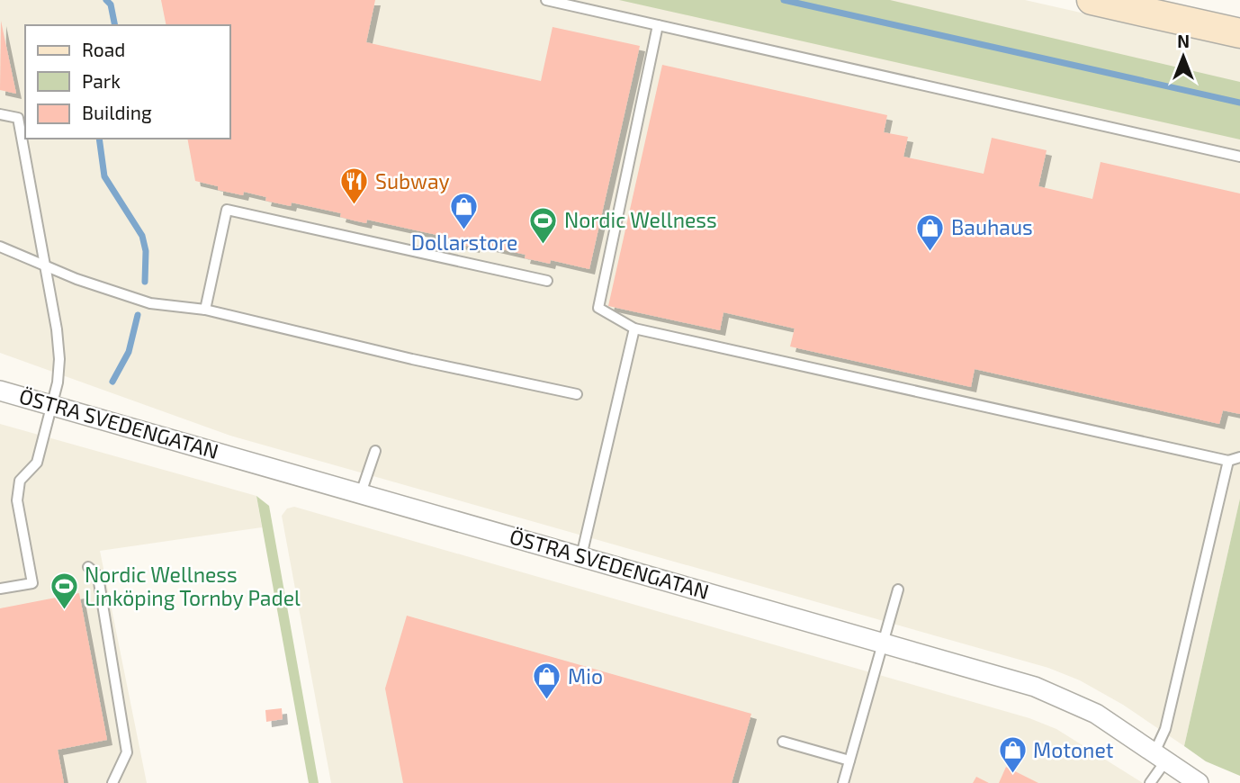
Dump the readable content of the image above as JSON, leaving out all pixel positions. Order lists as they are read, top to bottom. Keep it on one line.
{"streets":{"street":["ÖSTRA SVEDENGATAN"]},"places":{"restaurant":["Subway"],"shop":["Dollarstore","Bauhaus","Mio","Motonet"],"sports":["Nordic Wellness","Nordic Wellness Linköping Tornby Padel"]},"legend":["Road","Park","Building"],"north":"top"}
